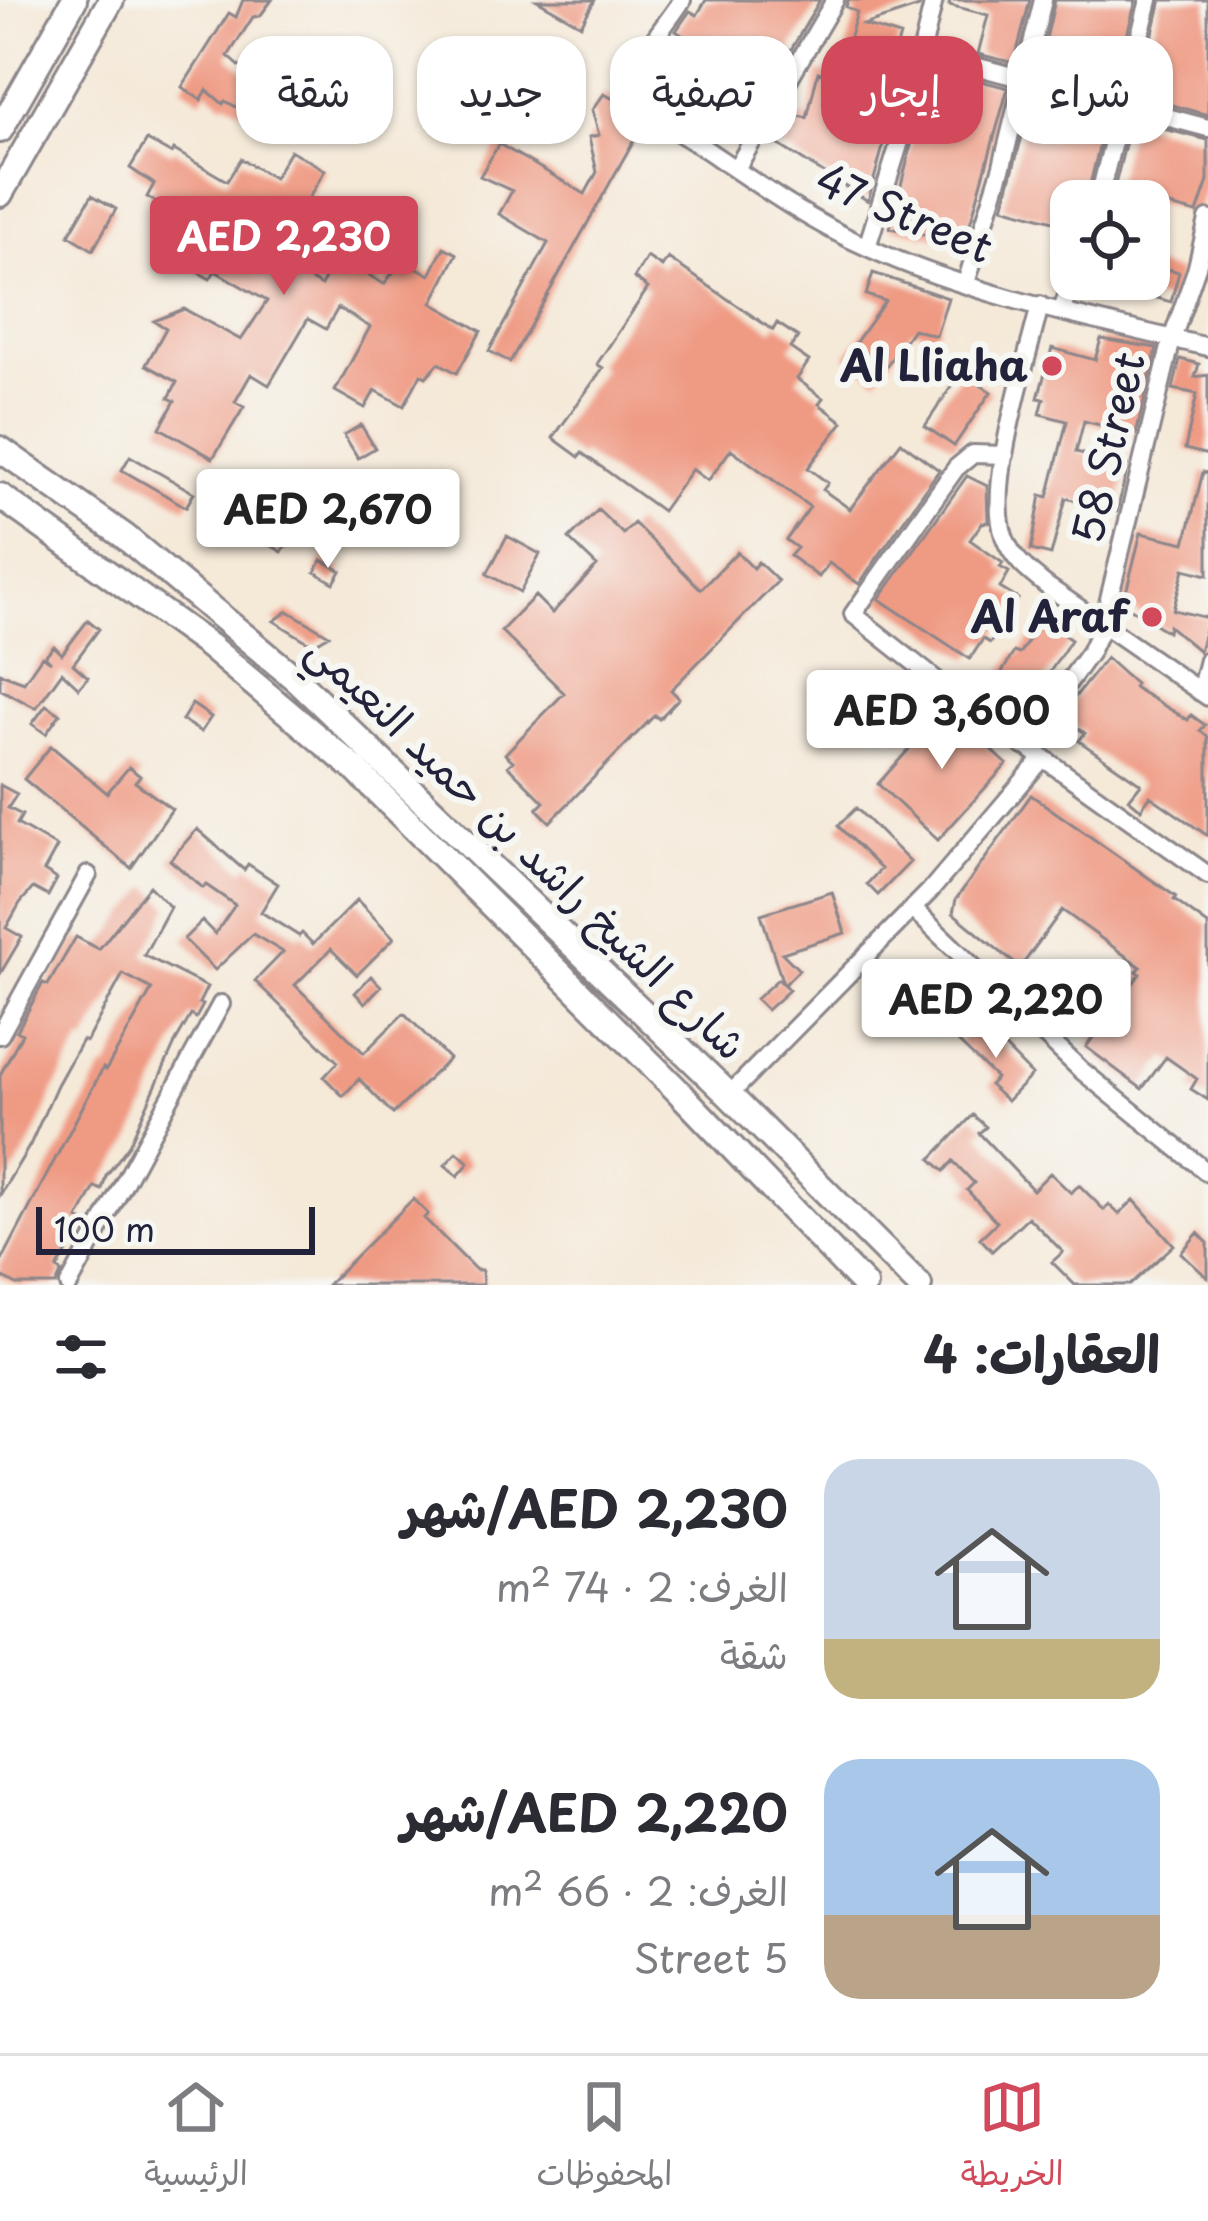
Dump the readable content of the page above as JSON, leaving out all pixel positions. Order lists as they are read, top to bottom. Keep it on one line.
{"streets":{"main road":["شارع الشيخ راشد بن حميد النعيمي"],"street":["47 Street","58 Street"]},"crossings":[["47 Street","58 Street"]],"places":["Al Lliaha","Al Araf"],"scale_bar":"100 m","page":{"chip":["شراء","إيجار","تصفية","جديد","شقة"],"price":["AED 2,230","AED 2,670","AED 3,600","AED 2,220"],"scale":"100 m","heading":"العقارات: 4","list":[{"name":"AED 2,230/شهر","note":"الغرف: 2 · 74 m² · شقة"},{"name":"AED 2,220/شهر","note":"الغرف: 2 · 66 m² · 5 Street"}],"tabs":["الخريطة","المحفوظات","الرئيسية"]}}
